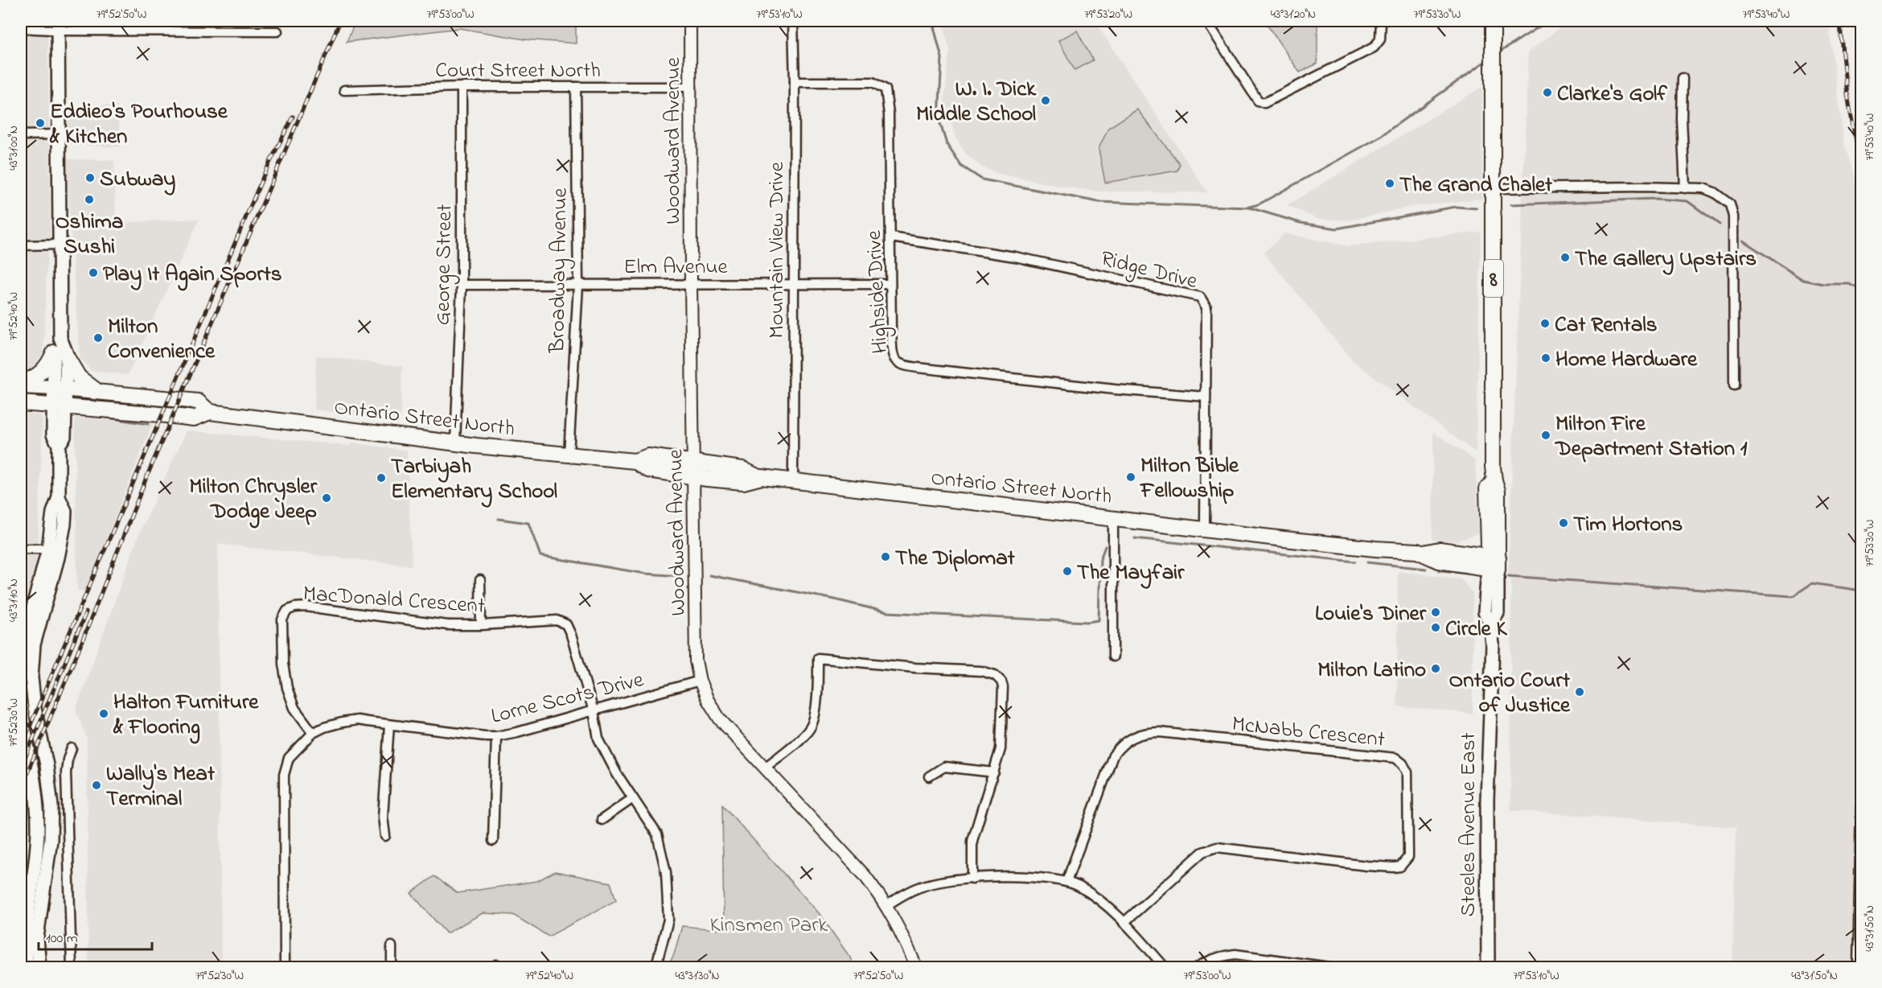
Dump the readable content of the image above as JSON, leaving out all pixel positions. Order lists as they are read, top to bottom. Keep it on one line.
{"streets":{"main road":["8","Ontario Street North","Steeles Avenue East"],"street":["Court Street North","Woodward Avenue","Mountain View Drive","George Street","Elm Avenue","Ridge Drive","Broadway Avenue","Highside Drive","MacDonald Crescent","Lorne Scots Drive","McNabb Crescent"]},"crossings":[["Court Street North","Woodward Avenue"],["Court Street North","George Street"],["Court Street North","Broadway Avenue"],["Woodward Avenue","Elm Avenue"],["Woodward Avenue","Ontario Street North"],["Woodward Avenue","Lorne Scots Drive"],["Mountain View Drive","Elm Avenue"],["Mountain View Drive","Highside Drive"],["Mountain View Drive","Ontario Street North"],["George Street","Elm Avenue"],["George Street","Ontario Street North"],["Elm Avenue","Broadway Avenue"],["Elm Avenue","Highside Drive"],["Ridge Drive","Highside Drive"],["Ridge Drive","Ontario Street North"],["Broadway Avenue","Ontario Street North"],["Ontario Street North","Steeles Avenue East"],["MacDonald Crescent","Lorne Scots Drive"]],"parks":["Kinsmen Park"],"places":["Clarke's Golf","W. I. Dick Middle School","Eddieo's Pourhouse & Kitchen","Subway","The Grand Chalet","Oshima Sushi","The Gallery Upstairs","Play It Again Sports","Cat Rentals","Milton Convenience","Home Hardware","Milton Fire Department Station 1","Milton Bible Fellowship","Tarbiyah Elementary School","Milton Chrysler Dodge Jeep","Tim Hortons","The Diplomat","The Mayfair","Louie's Diner","Circle K","Milton Latino","Ontario Court of Justice","Halton Furniture & Flooring","Wally's Meat Terminal"],"scale_bar":"100 m","coordinates":["79°52'50\"W","79°53'00\"W","79°53'10\"W","79°53'20\"W","43°31'20\"N","79°53'30\"W","79°53'40\"W","43°31'00\"N","79°52'40\"W","43°31'10\"N","79°52'30\"W","43°31'50\"N","43°31'30\"N"]}
